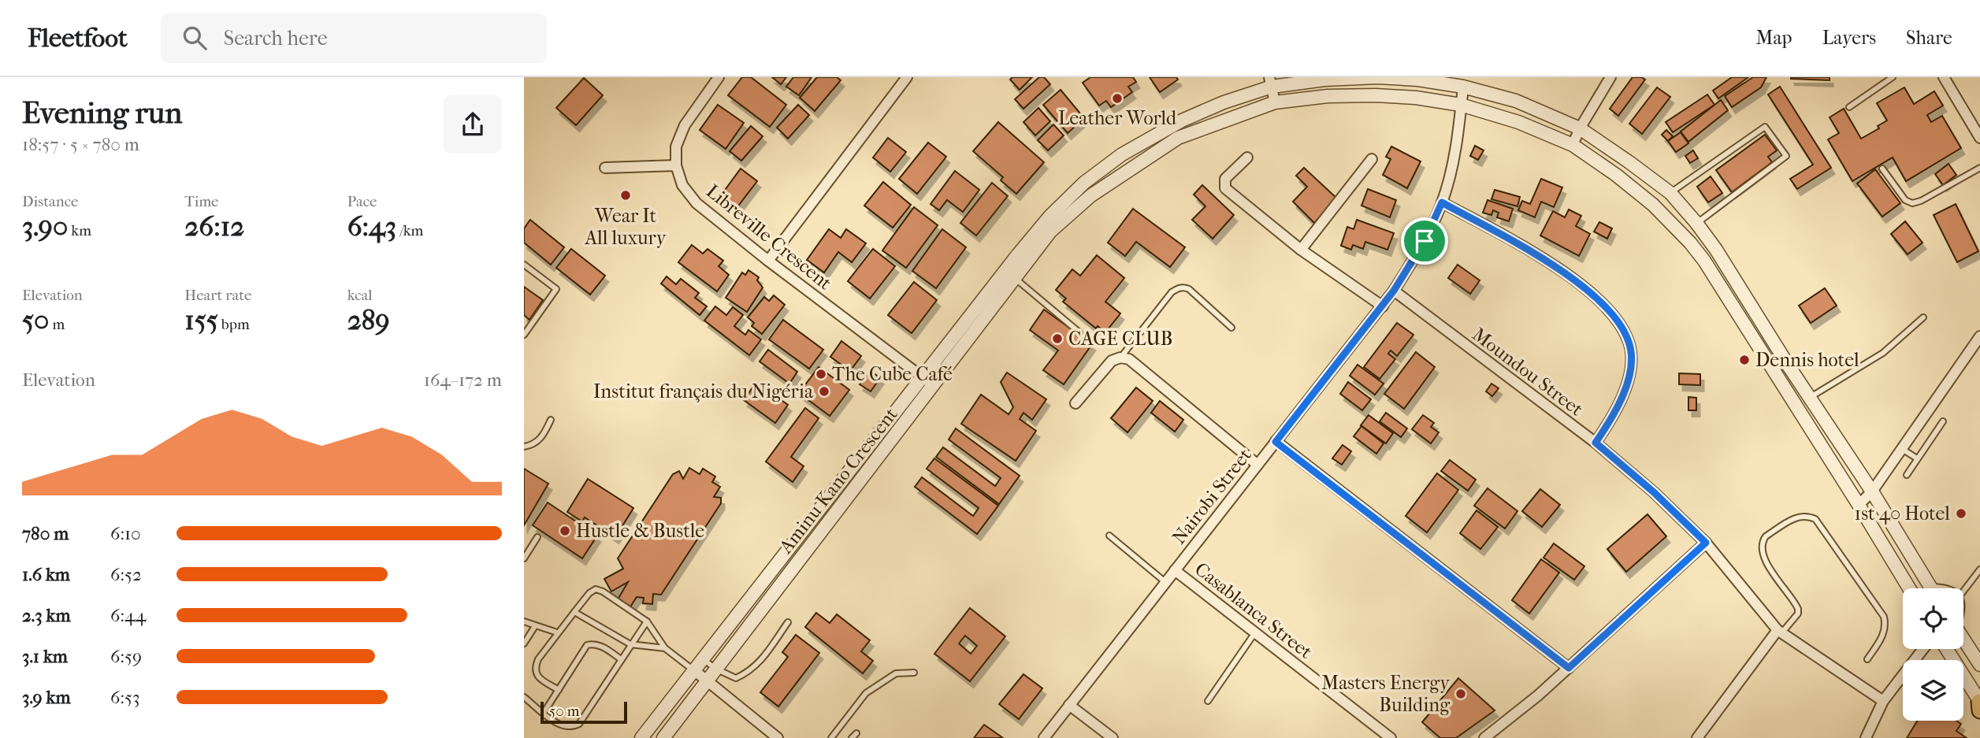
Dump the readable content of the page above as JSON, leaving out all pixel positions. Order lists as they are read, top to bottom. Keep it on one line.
{"streets":{"street":["Libreville Crescent","Moundou Street","Aminu Kano Crescent","Nairobi Street","Casablanca Street"]},"crossings":[["Libreville Crescent","Aminu Kano Crescent"],["Moundou Street","Nairobi Street"],["Aminu Kano Crescent","Nairobi Street"],["Nairobi Street","Casablanca Street"]],"places":["Leather World","Wear It All luxury","CAGE CLUB","Dennis hotel","The Cube Café","Institut français du Nigéria","1st 40 Hotel","Hustle & Bustle","Masters Energy Building"],"scale_bar":"50 m","page":{"header":"Fleetfoot","search":"Search here","nav":["Map","Layers","Share"],"heading":["Evening run","18:57 · 5 × 780 m"],"stats":[["Distance","3.90 km"],["Time","26:12"],["Pace","6:43 /km"],["Elevation","50 m"],["Heart rate","155 bpm"],["kcal","289"]],"chart":["Elevation","164–172 m"],"list":[{"name":"780 m","note":"6:10"},{"name":"1.6 km","note":"6:52"},{"name":"2.3 km","note":"6:44"},{"name":"3.1 km","note":"6:59"},{"name":"3.9 km","note":"6:53"}],"scale":"50 m"}}
